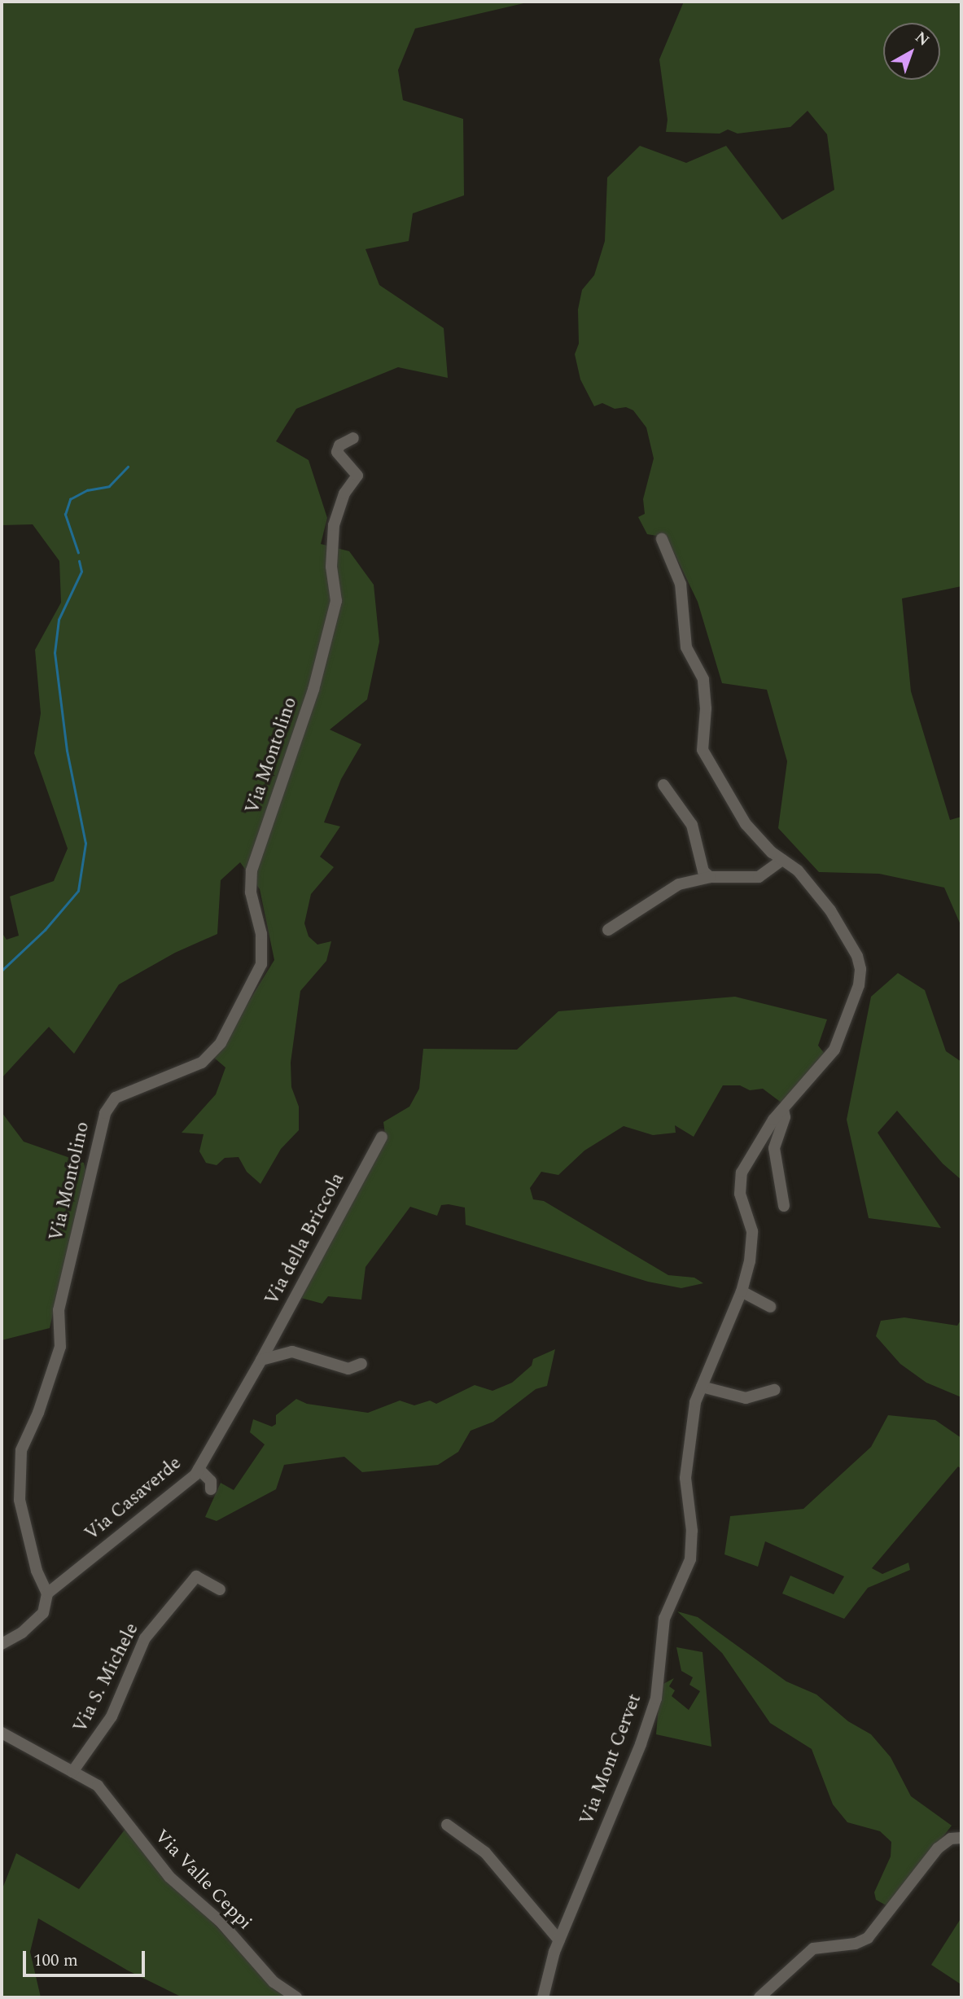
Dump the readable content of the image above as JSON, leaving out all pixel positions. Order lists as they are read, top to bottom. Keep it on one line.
{"streets":{"street":["Via Montolino","Via della Briccola","Via Casaverde","Via S. Michele","Via Mont Cervet","Via Valle Ceppi"]},"crossings":[["Via Montolino","Via Casaverde"],["Via della Briccola","Via Casaverde"],["Via S. Michele","Via Valle Ceppi"]],"scale_bar":"100 m","north":"top right"}
